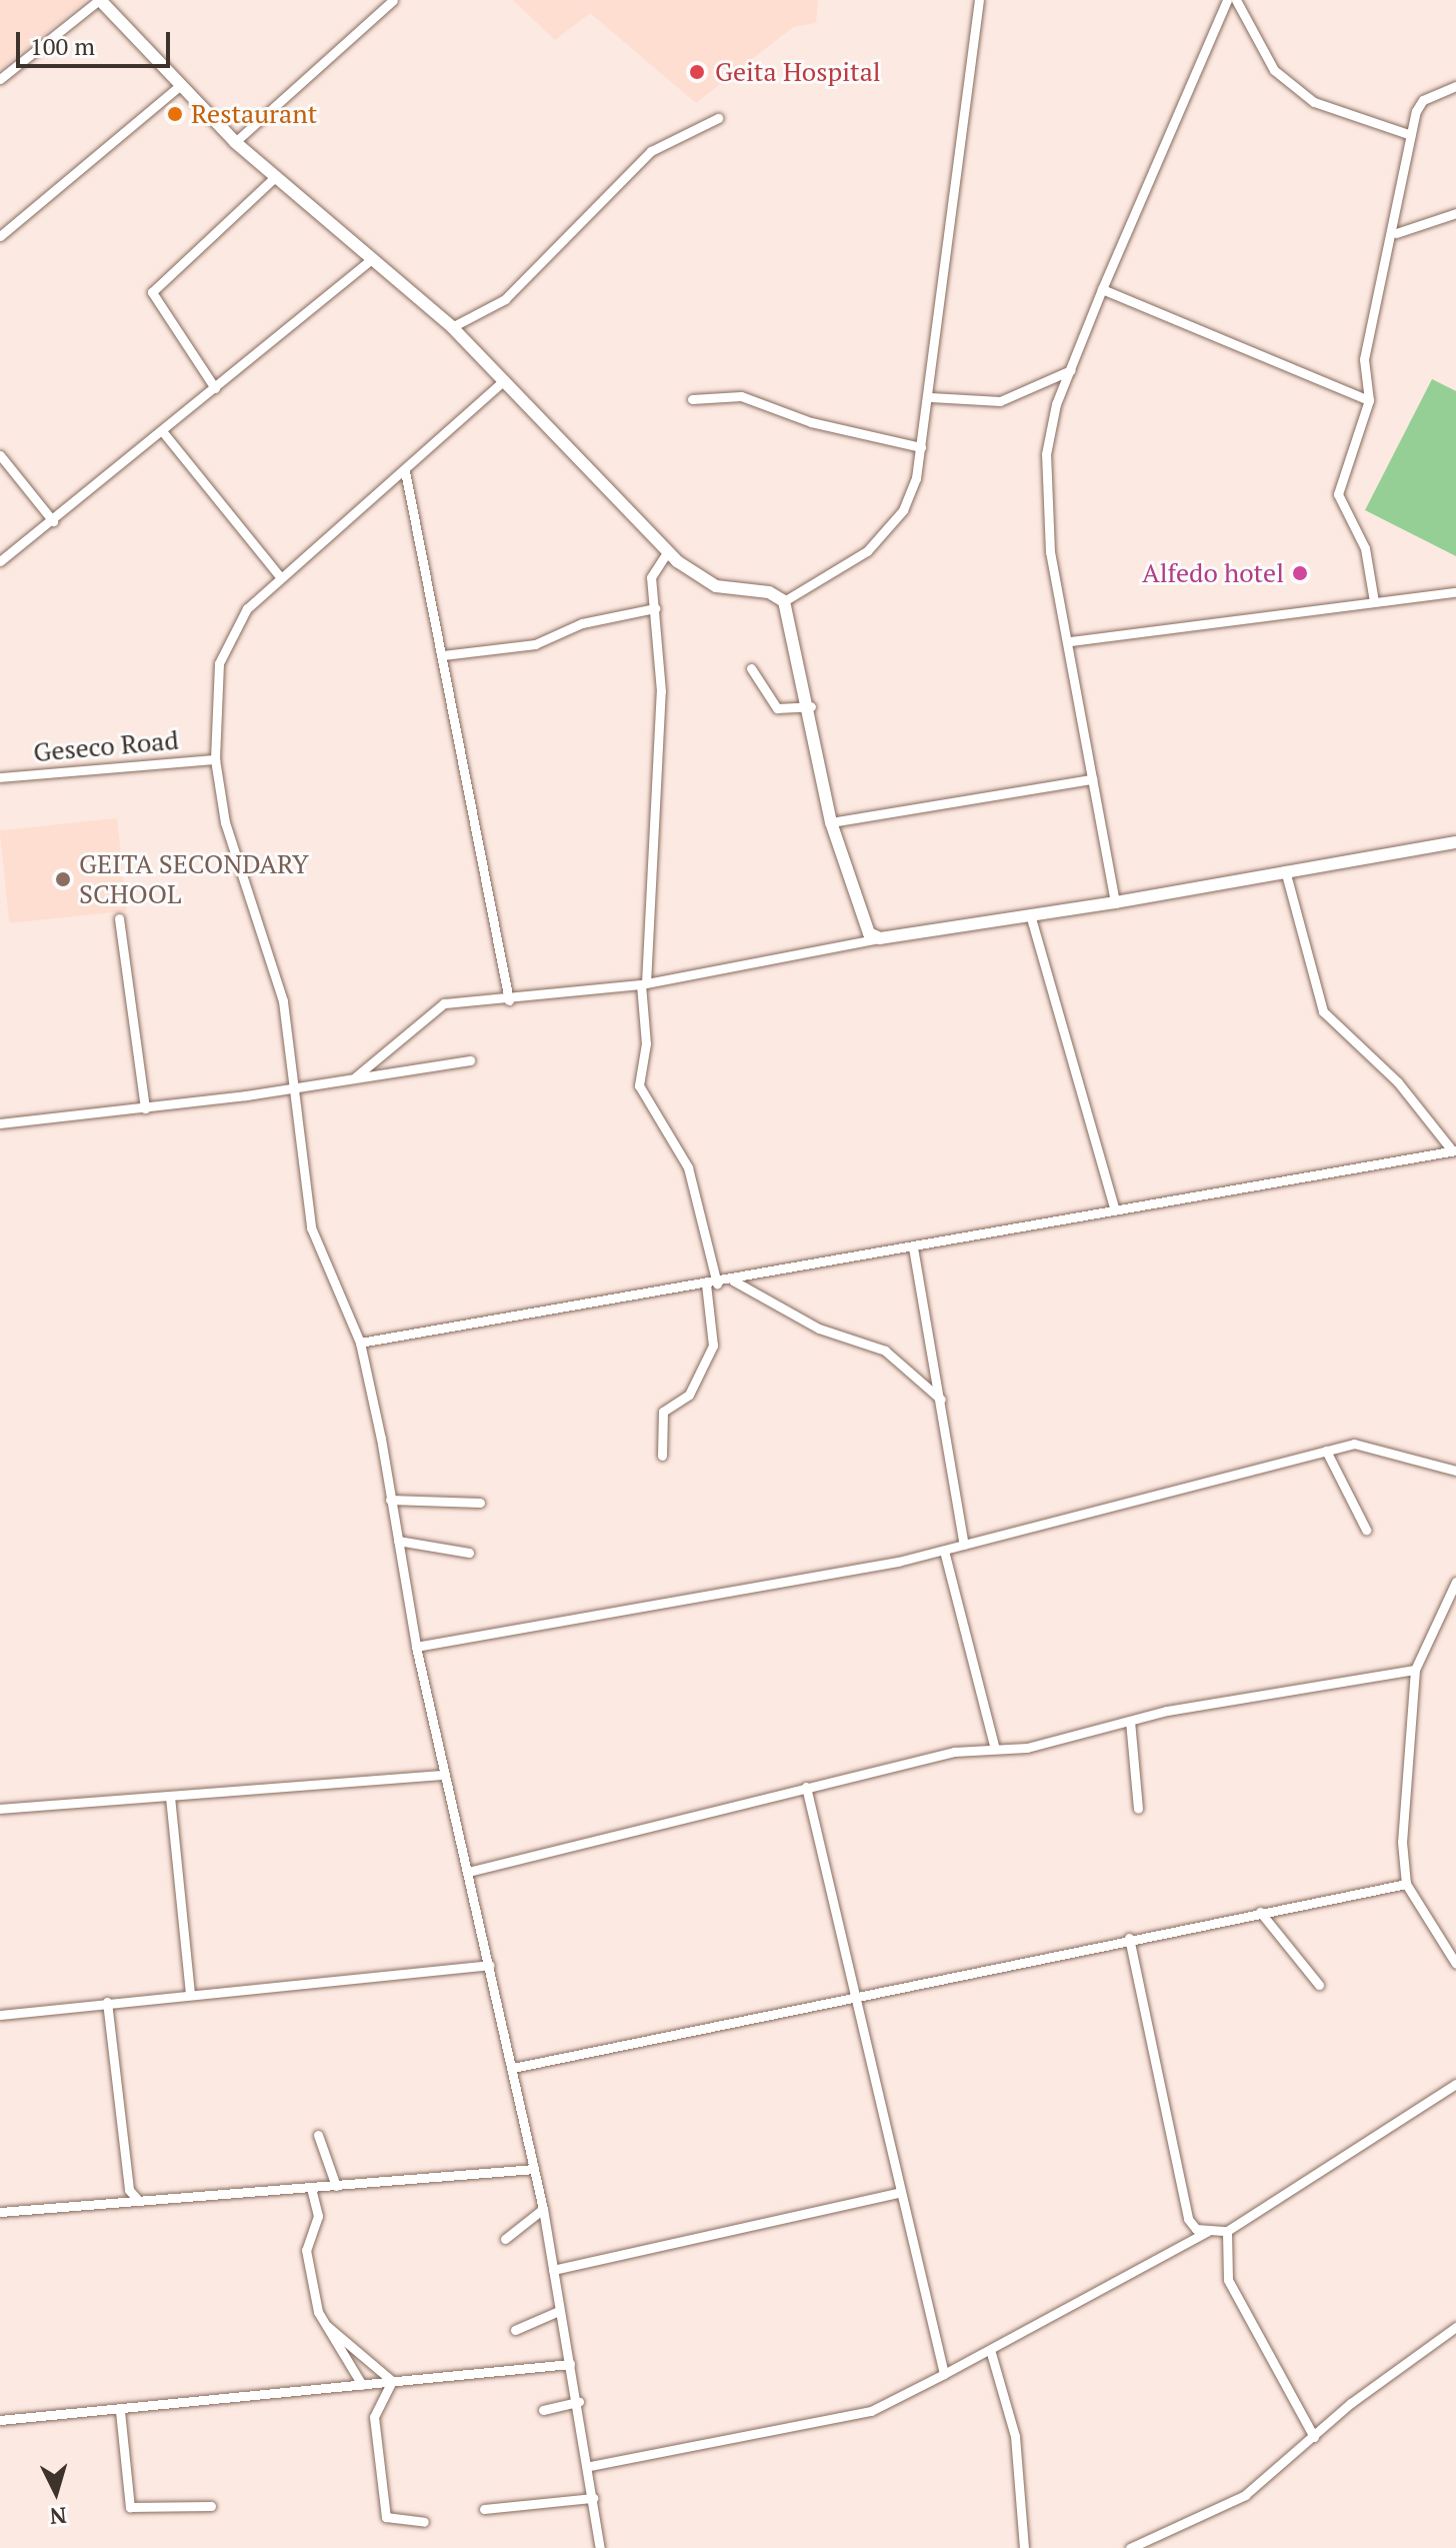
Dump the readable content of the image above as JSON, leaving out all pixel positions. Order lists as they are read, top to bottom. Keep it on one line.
{"streets":{"street":["Geseco Road"]},"places":["Geita Hospital","Restaurant","Alfedo hotel","GEITA SECONDARY SCHOOL"],"scale_bar":"100 m","north":"bottom"}
